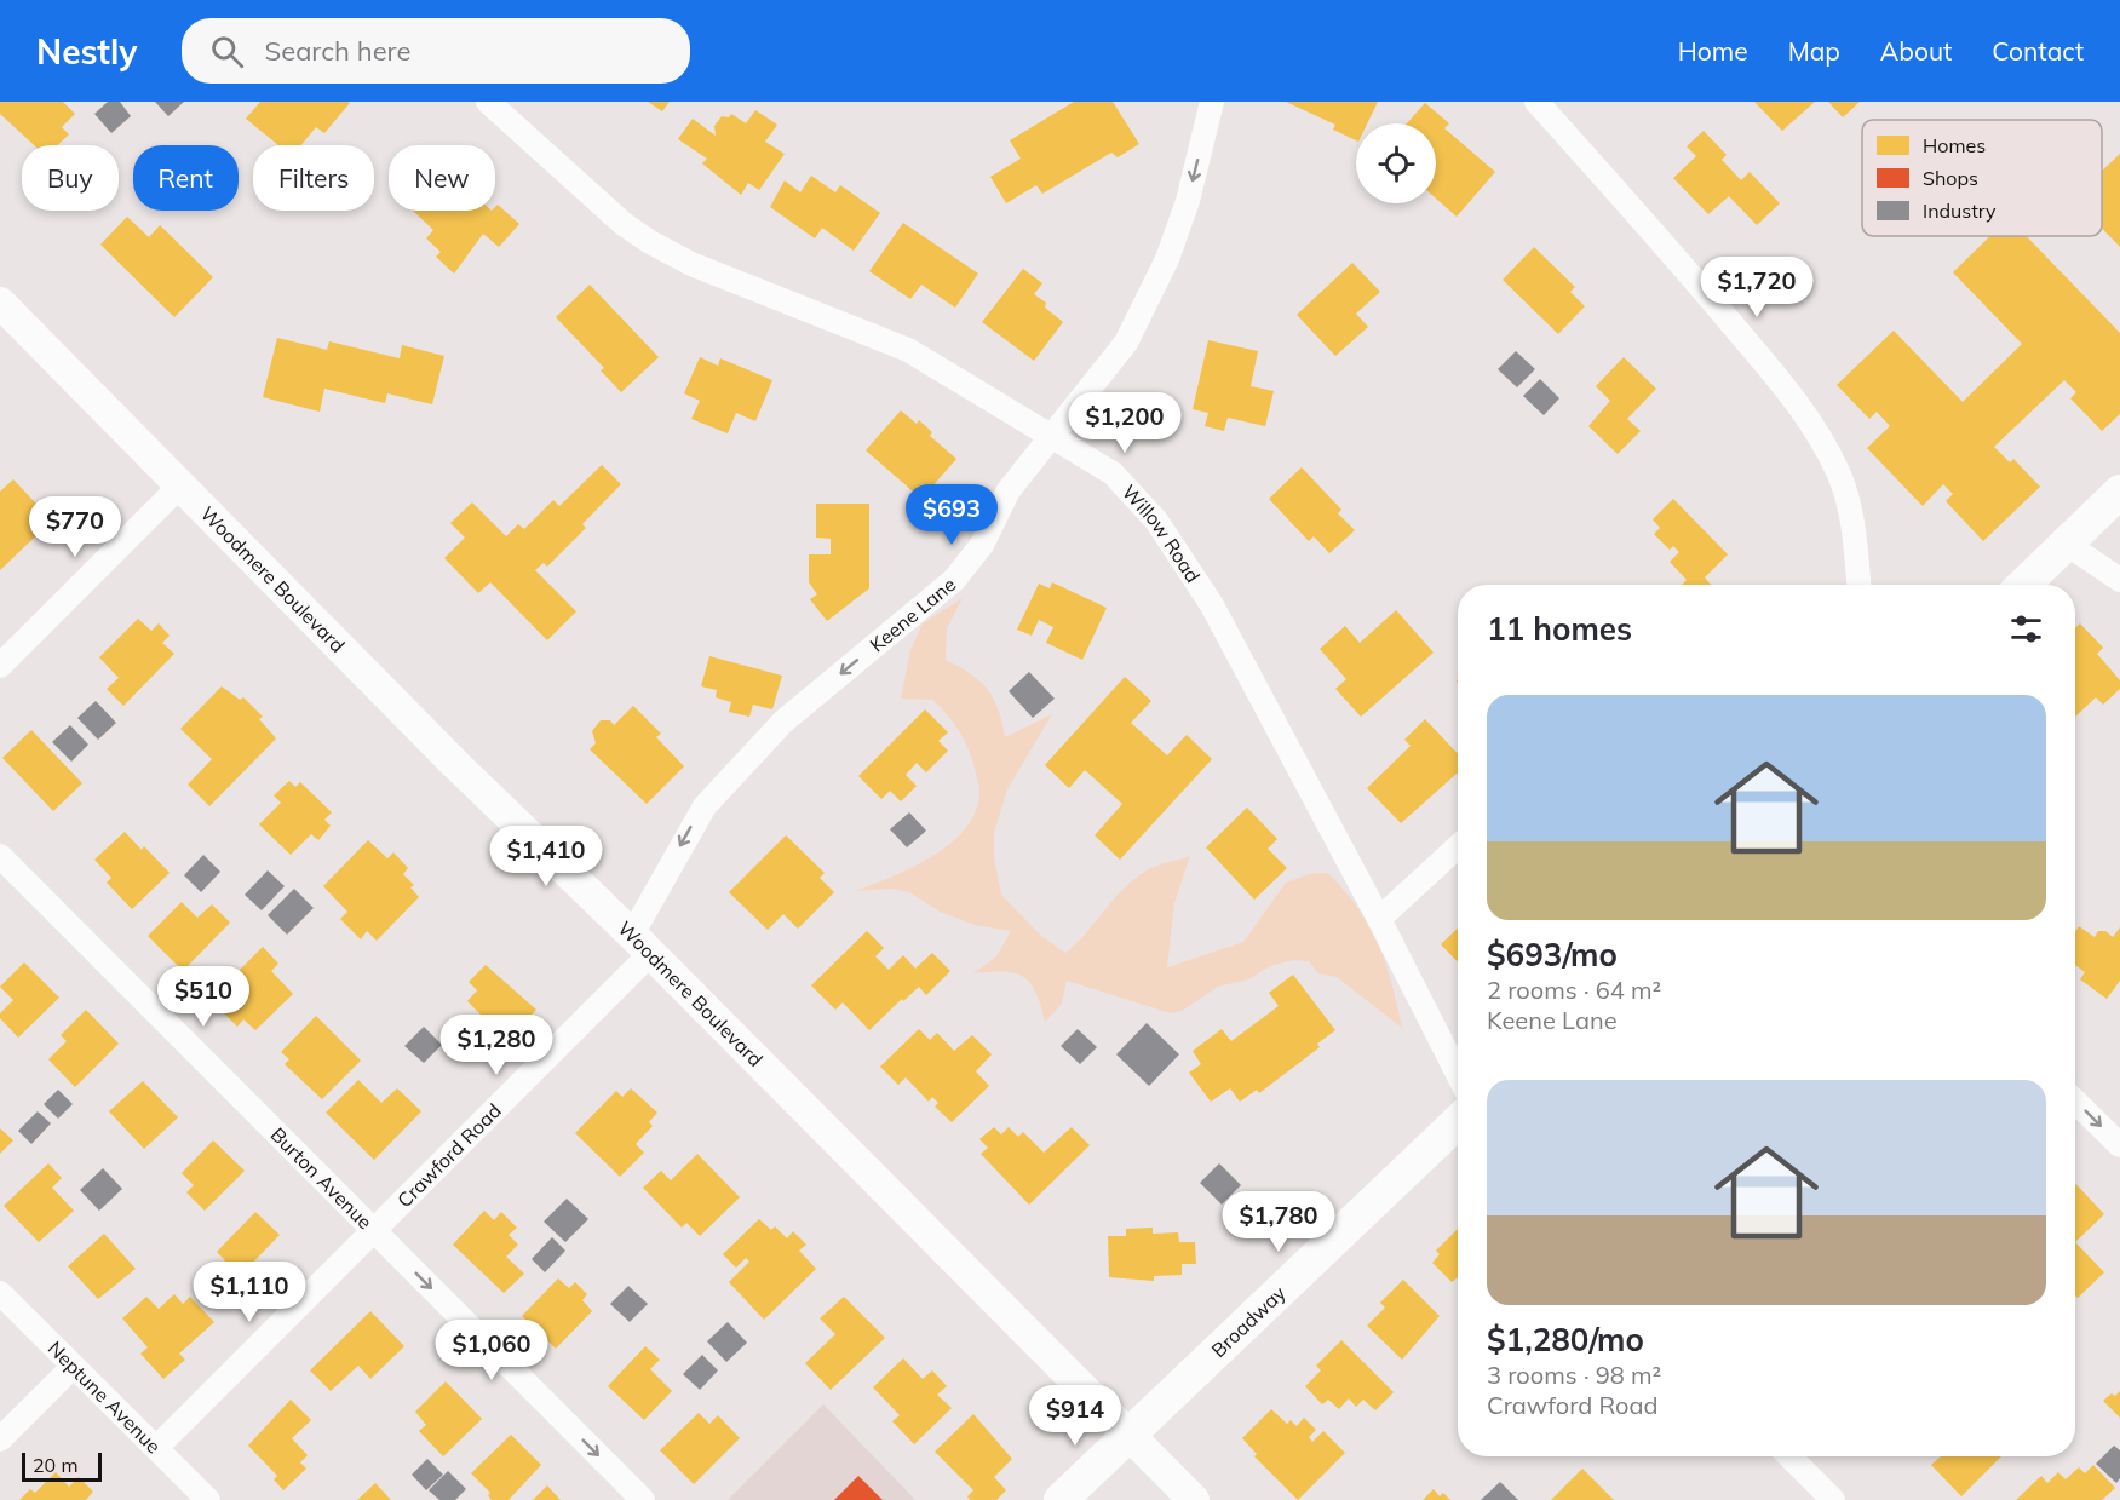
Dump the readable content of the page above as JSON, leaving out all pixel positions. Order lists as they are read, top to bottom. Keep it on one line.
{"streets":{"main road":["Broadway"],"street":["Willow Road","Woodmere Boulevard","Keene Lane","Crawford Road","Burton Avenue","Neptune Avenue"]},"crossings":[["Willow Road","Keene Lane"],["Woodmere Boulevard","Keene Lane"],["Woodmere Boulevard","Crawford Road"],["Woodmere Boulevard","Broadway"],["Keene Lane","Crawford Road"],["Crawford Road","Burton Avenue"],["Crawford Road","Neptune Avenue"]],"one_way":["Keene Lane","Burton Avenue"],"legend":["Homes","Shops","Industry"],"scale_bar":"20 m","page":{"header":"Nestly","search":"Search here","nav":["Home","Map","About","Contact"],"chip":["Buy","Rent","Filters","New"],"price":["$1,720","$1,200","$693","$770","$1,410","$510","$1,280","$1,780","$1,110","$1,060","$914"],"heading":"11 homes","list":[{"name":"$693/mo","note":"2 rooms · 64 m² · Keene Lane"},{"name":"$1,280/mo","note":"3 rooms · 98 m² · Crawford Road"}],"scale":"20 m"}}
